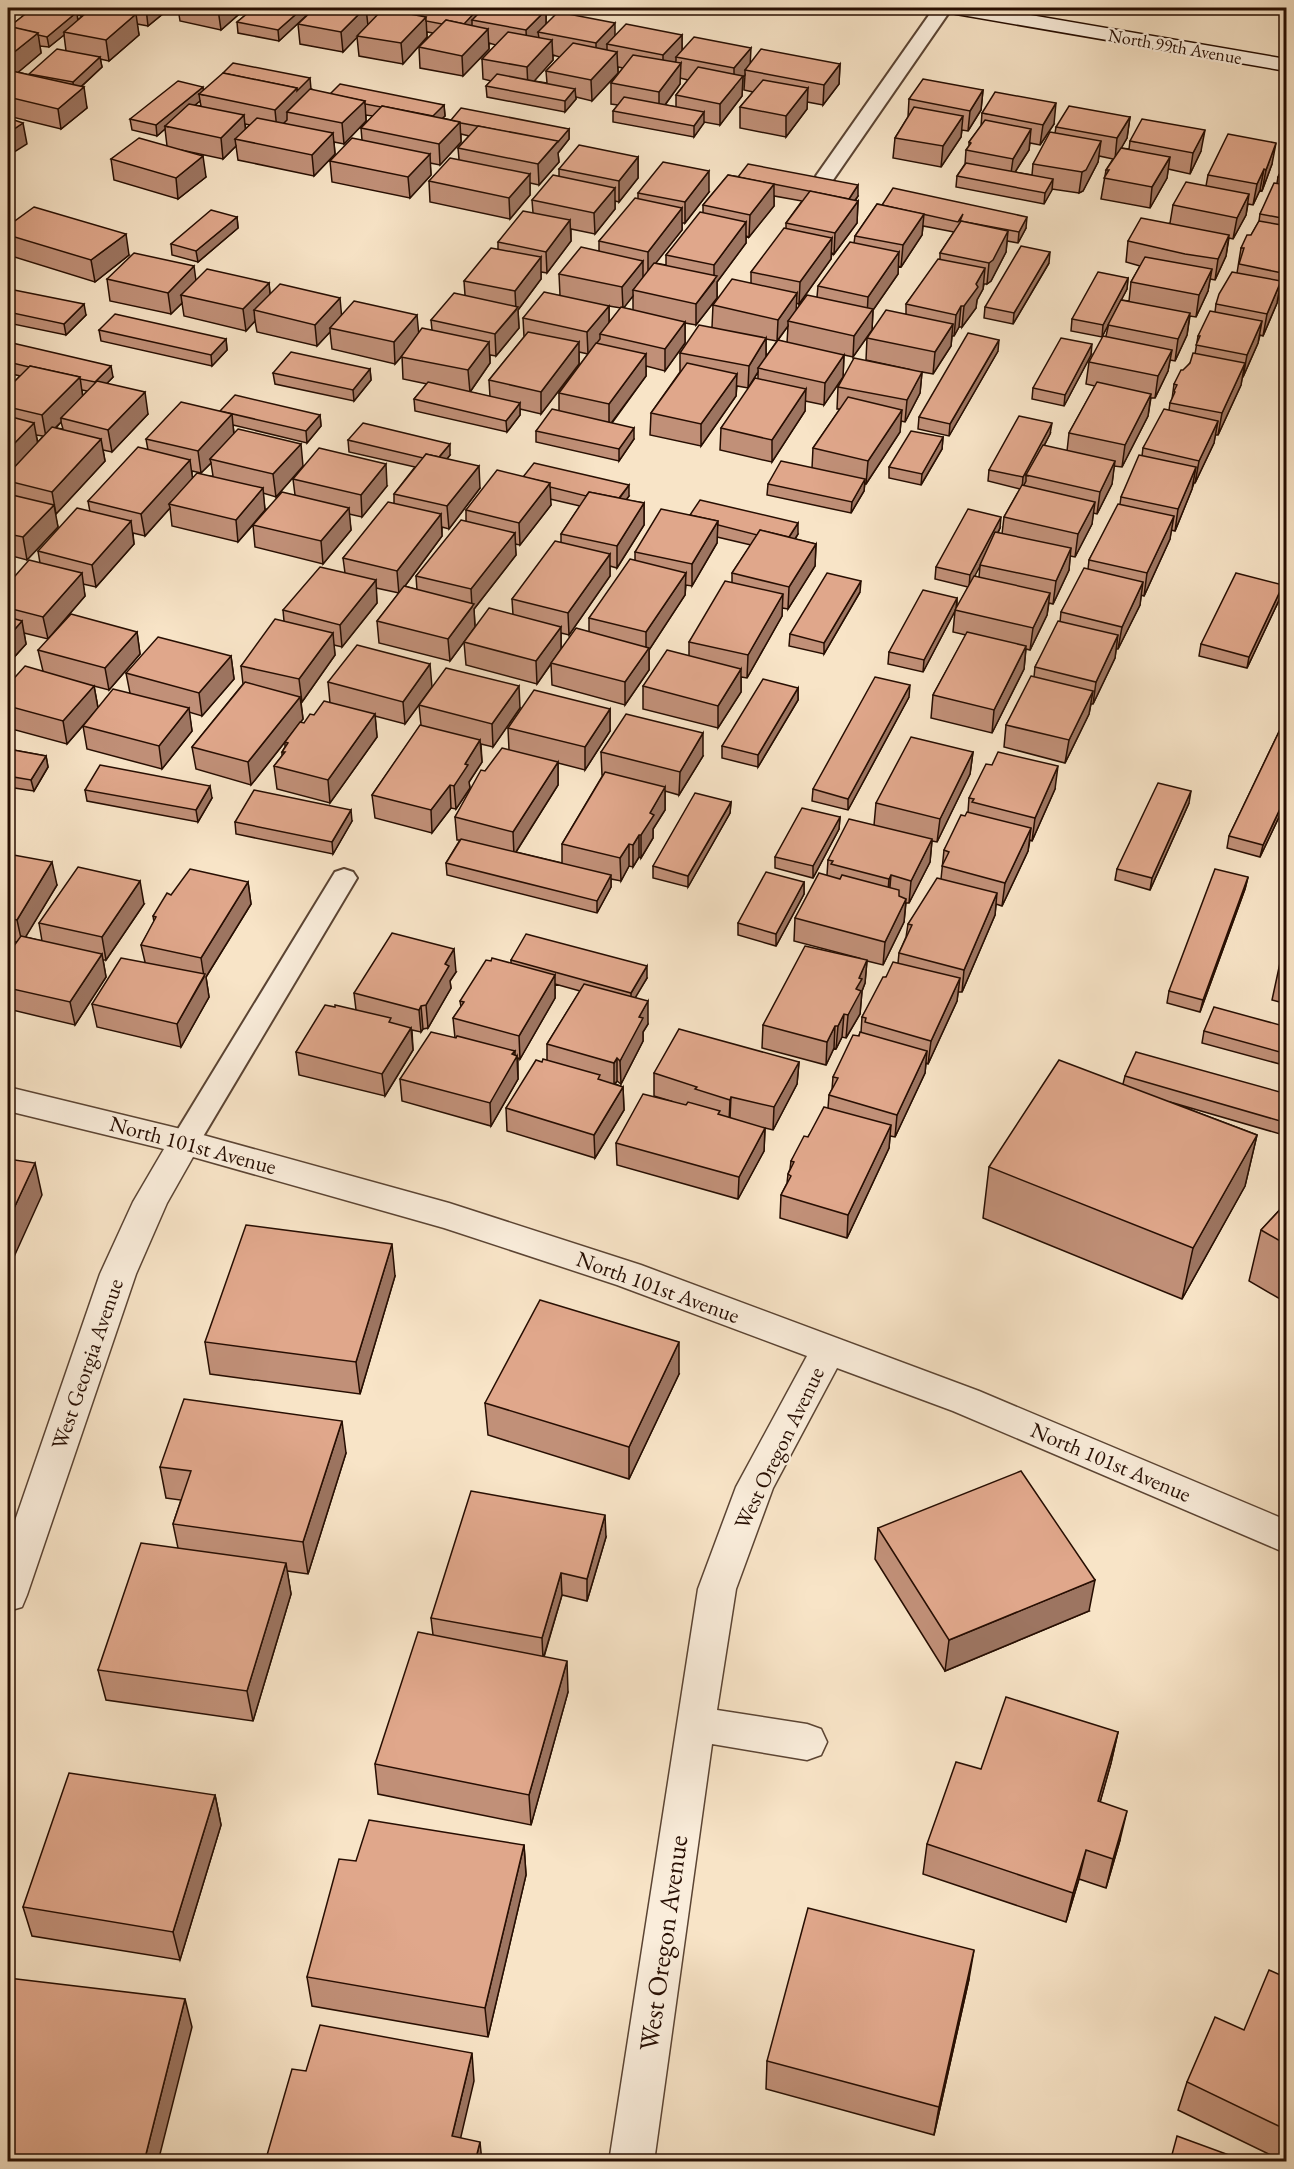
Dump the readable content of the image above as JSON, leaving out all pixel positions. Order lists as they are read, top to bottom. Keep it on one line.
{"streets":{"street":["North 99th Avenue","North 101st Avenue","West Georgia Avenue","West Oregon Avenue"]},"crossings":[["North 101st Avenue","West Georgia Avenue"],["North 101st Avenue","West Oregon Avenue"]]}
